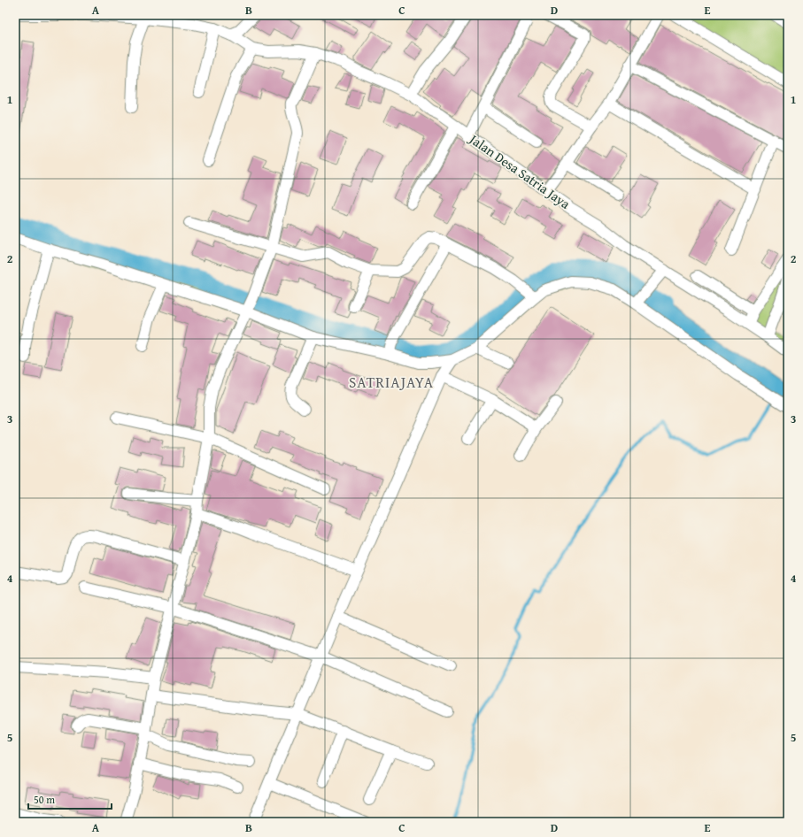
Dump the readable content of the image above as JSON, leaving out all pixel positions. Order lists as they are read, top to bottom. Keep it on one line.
{"streets":{"street":["Jalan Desa Satria Jaya"]},"districts":["SATRIAJAYA"],"scale_bar":"50 m","grid":{"columns":["A","B","C","D","E"],"rows":["1","2","3","4","5"]}}
